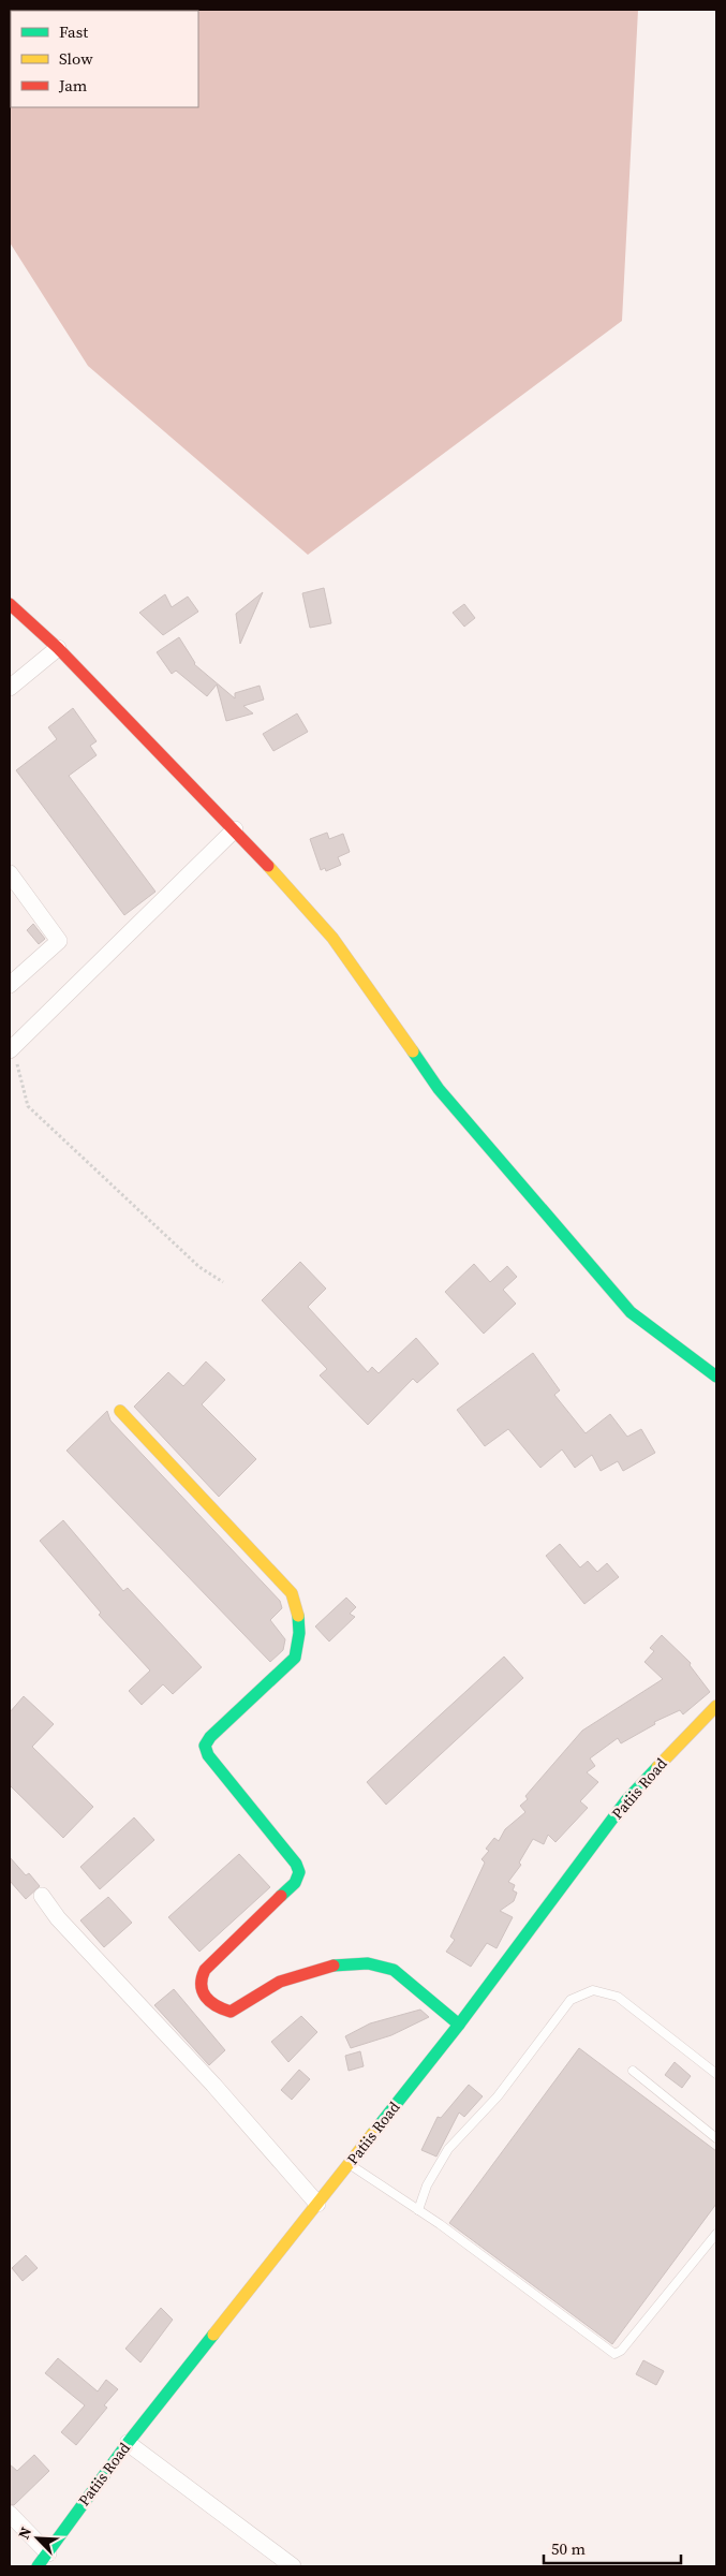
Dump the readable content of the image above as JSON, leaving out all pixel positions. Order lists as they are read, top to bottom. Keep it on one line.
{"streets":{"street":["Patiis Road"]},"legend":["Fast","Slow","Jam"],"scale_bar":"50 m","north":"top left"}
